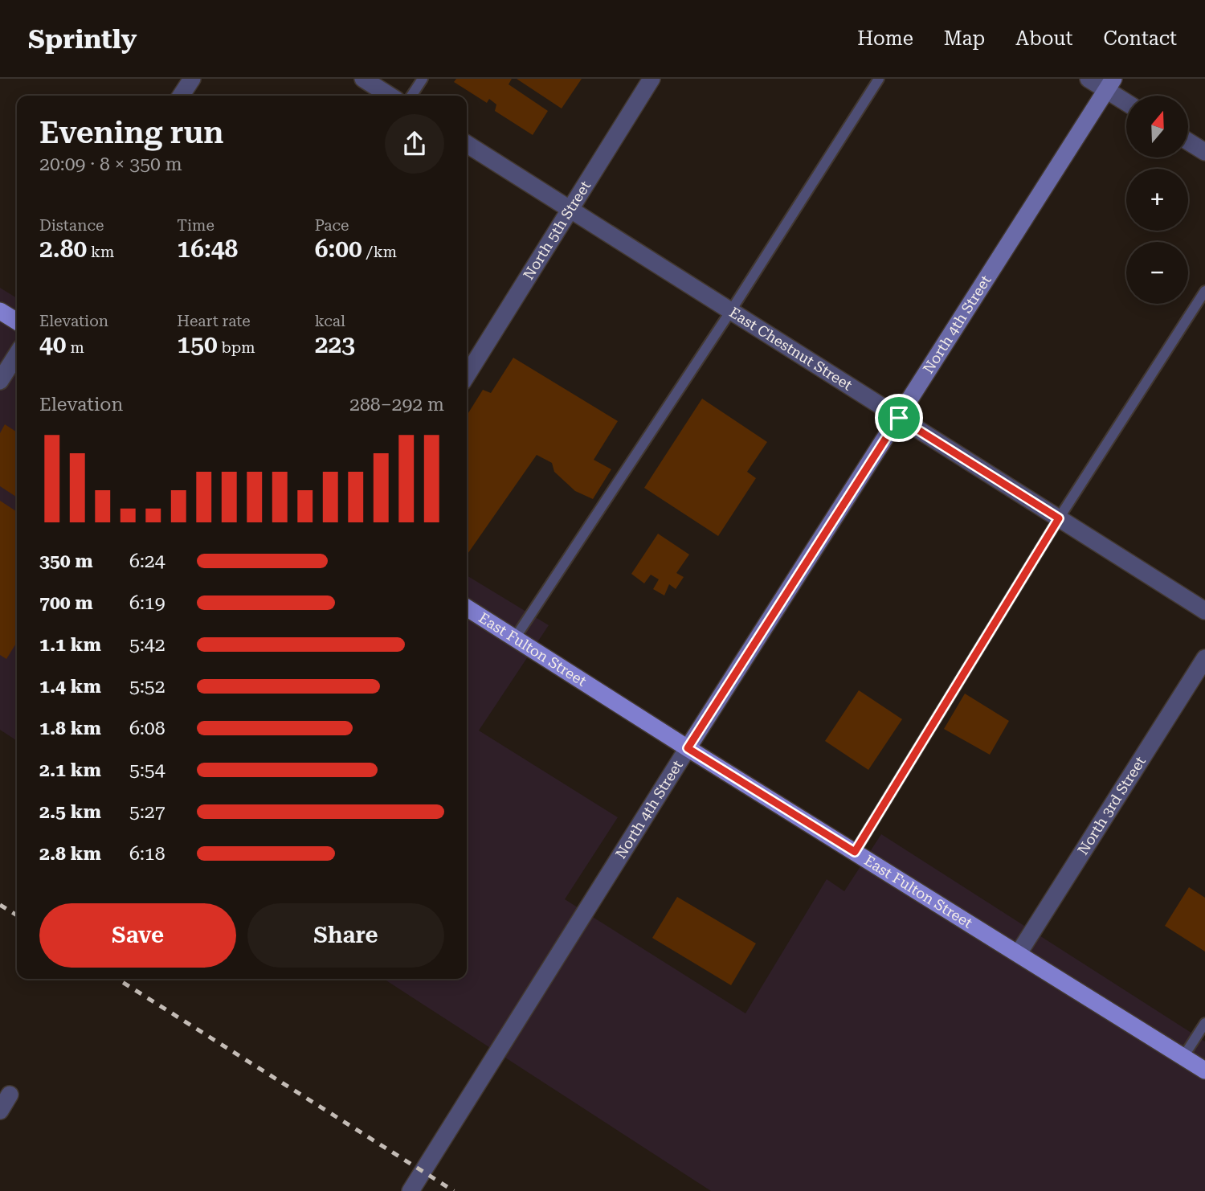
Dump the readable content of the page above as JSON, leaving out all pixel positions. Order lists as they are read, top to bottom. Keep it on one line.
{"streets":{"main road":["North 4th Street","East Fulton Street"],"street":["North 5th Street","East Chestnut Street","North 3rd Street"]},"crossings":[["North 5th Street","East Chestnut Street"],["North 4th Street","East Chestnut Street"],["North 4th Street","East Fulton Street"],["East Fulton Street","North 3rd Street"]],"north":"top","page":{"header":"Sprintly","nav":["Home","Map","About","Contact"],"map_buttons":["+","−"],"heading":["Evening run","20:09 · 8 × 350 m"],"stats":[["Distance","2.80 km"],["Time","16:48"],["Pace","6:00 /km"],["Elevation","40 m"],["Heart rate","150 bpm"],["kcal","223"]],"chart":["Elevation","288–292 m"],"list":[{"name":"350 m","note":"6:24"},{"name":"700 m","note":"6:19"},{"name":"1.1 km","note":"5:42"},{"name":"1.4 km","note":"5:52"},{"name":"1.8 km","note":"6:08"},{"name":"2.1 km","note":"5:54"},{"name":"2.5 km","note":"5:27"},{"name":"2.8 km","note":"6:18"}],"buttons":["Save","Share"]}}
